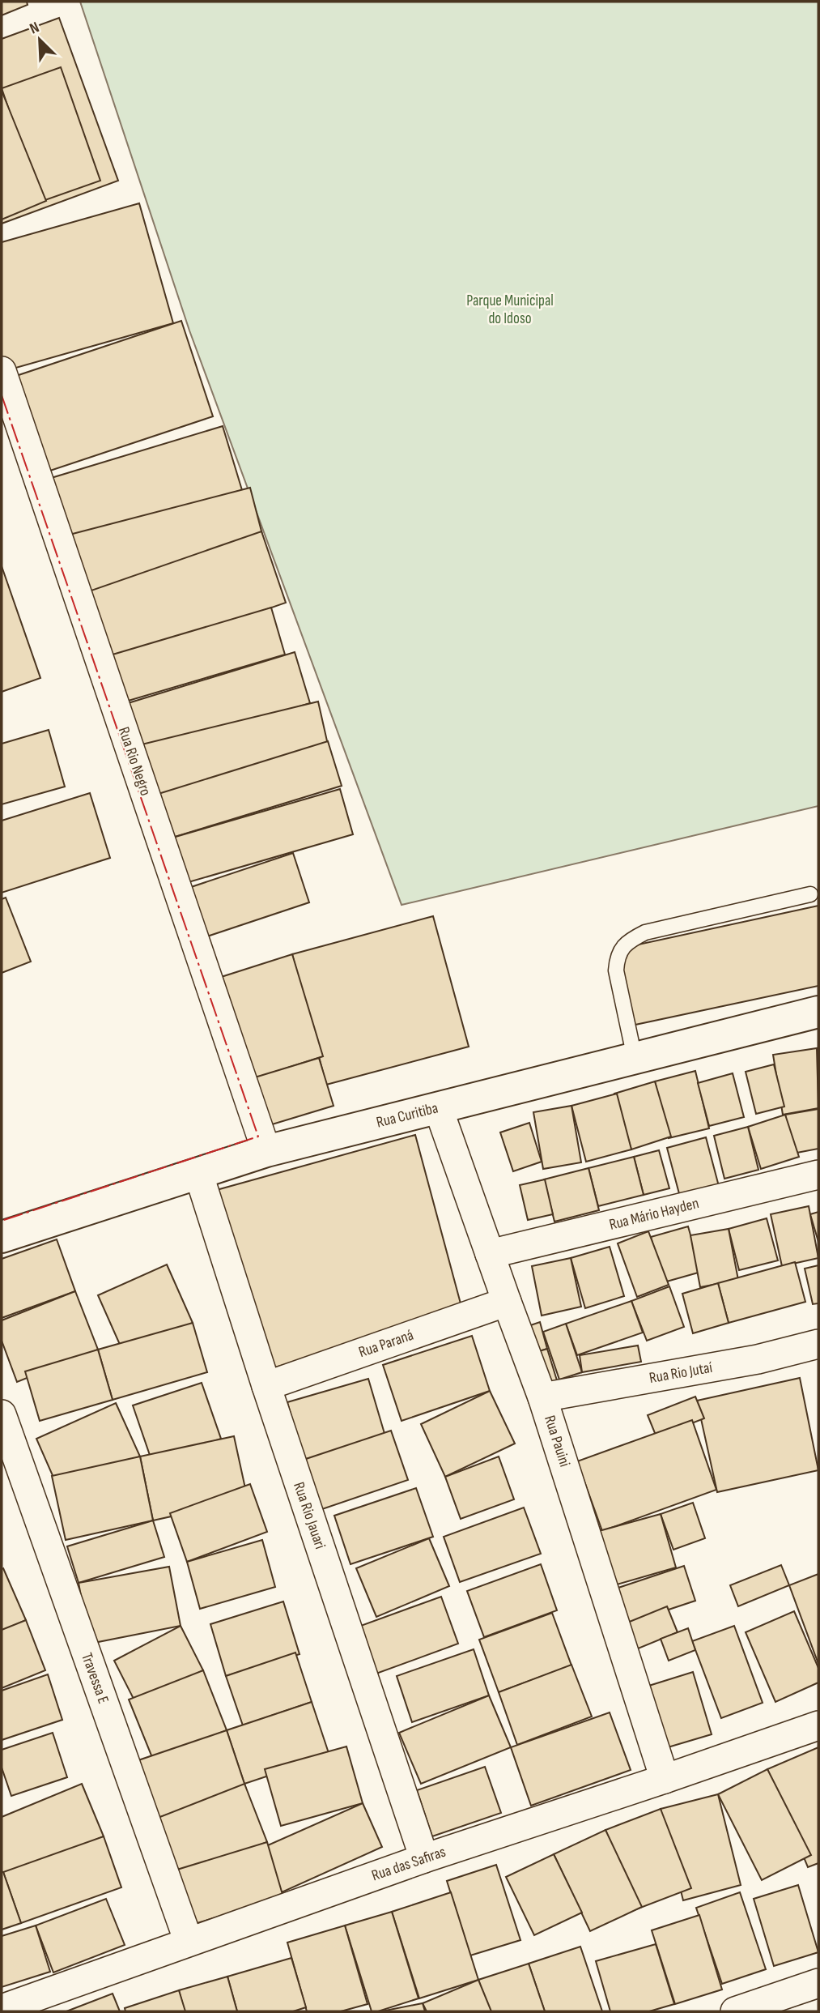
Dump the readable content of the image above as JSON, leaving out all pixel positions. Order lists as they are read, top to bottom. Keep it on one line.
{"streets":{"street":["Rua Rio Negro","Rua Curitiba","Rua Mário Hayden","Rua Paraná","Rua Rio Jutaí","Rua Pauini","Rua Rio Jauari","Travessa E","Rua das Safiras"]},"crossings":[["Rua Rio Negro","Rua Curitiba"],["Rua Curitiba","Rua Pauini"],["Rua Curitiba","Rua Rio Jauari"],["Rua Mário Hayden","Rua Pauini"],["Rua Paraná","Rua Pauini"],["Rua Paraná","Rua Rio Jauari"],["Rua Rio Jutaí","Rua Pauini"],["Rua Pauini","Rua das Safiras"],["Rua Rio Jauari","Rua das Safiras"],["Travessa E","Rua das Safiras"]],"parks":["Parque Municipal do Idoso"],"north":"top left"}
